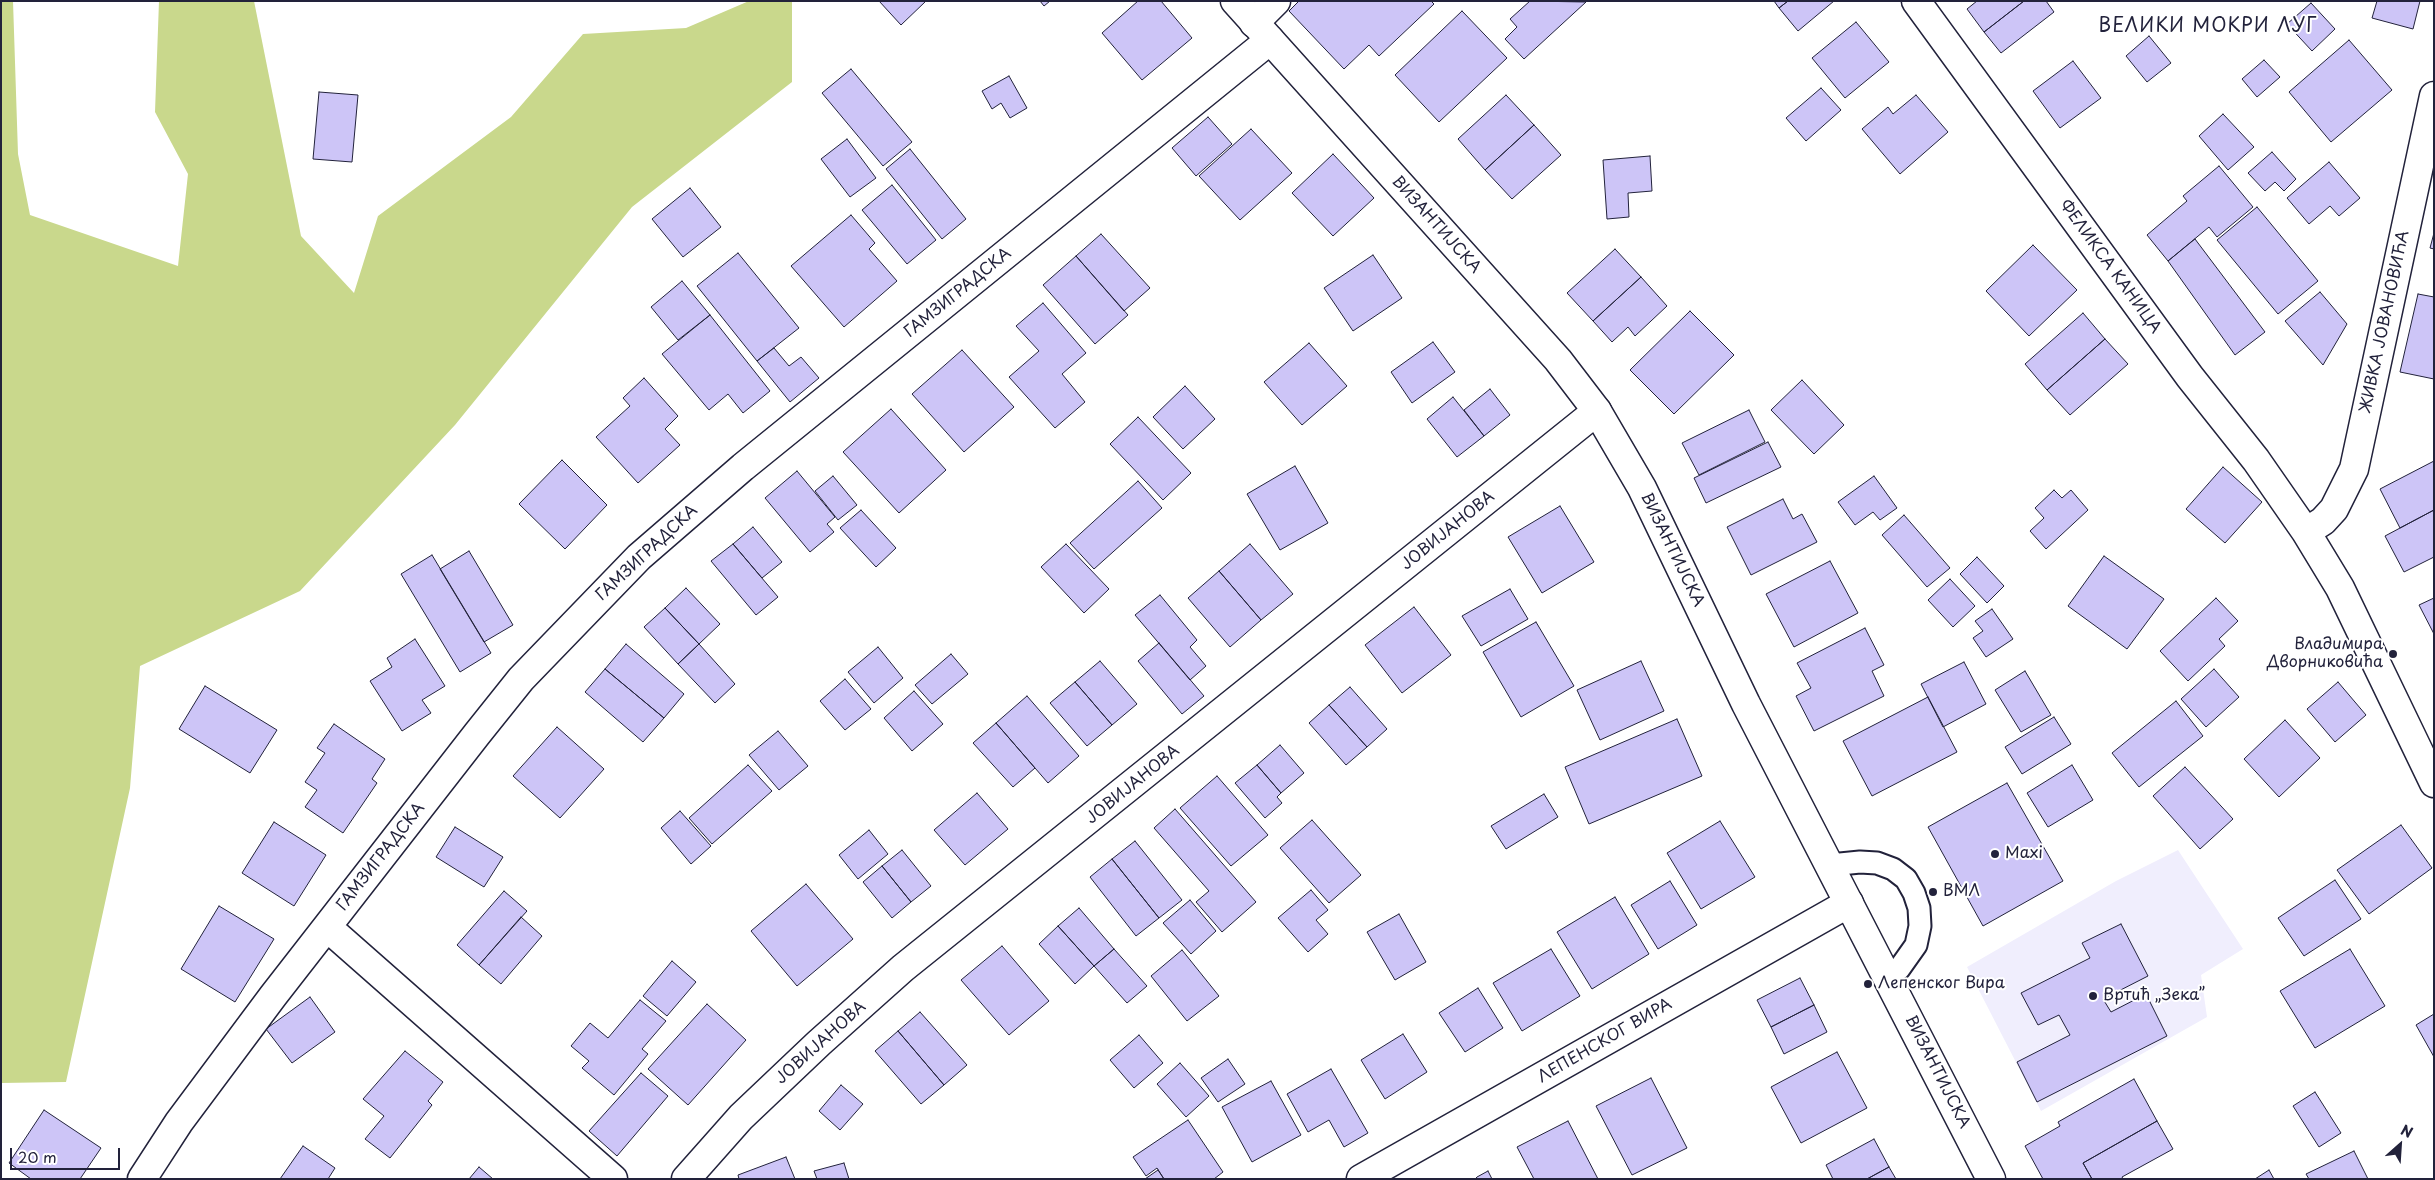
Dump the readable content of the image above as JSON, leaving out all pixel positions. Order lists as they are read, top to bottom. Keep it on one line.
{"streets":{"street":["ВИЗАНТИЈСКА","ФЕЛИКСА КАНИЦА","ГАМЗИГРАДСКА","ЖИВКА ЈОВАНОВИЋА","ЈОВИЈАНОВА","ЛЕПЕНСКОГ ВИРА"]},"crossings":[["ВИЗАНТИЈСКА","ГАМЗИГРАДСКА"],["ВИЗАНТИЈСКА","ЈОВИЈАНОВА"],["ВИЗАНТИЈСКА","ЛЕПЕНСКОГ ВИРА"],["ФЕЛИКСА КАНИЦА","ЖИВКА ЈОВАНОВИЋА"]],"districts":["ВЕЛИКИ МОКРИ ЛУГ"],"places":["Владимира Дворниковића","Maxi","ВМЛ","Лепенског Вира","Вртић „Зека”"],"scale_bar":"20 m","north":"top right"}
